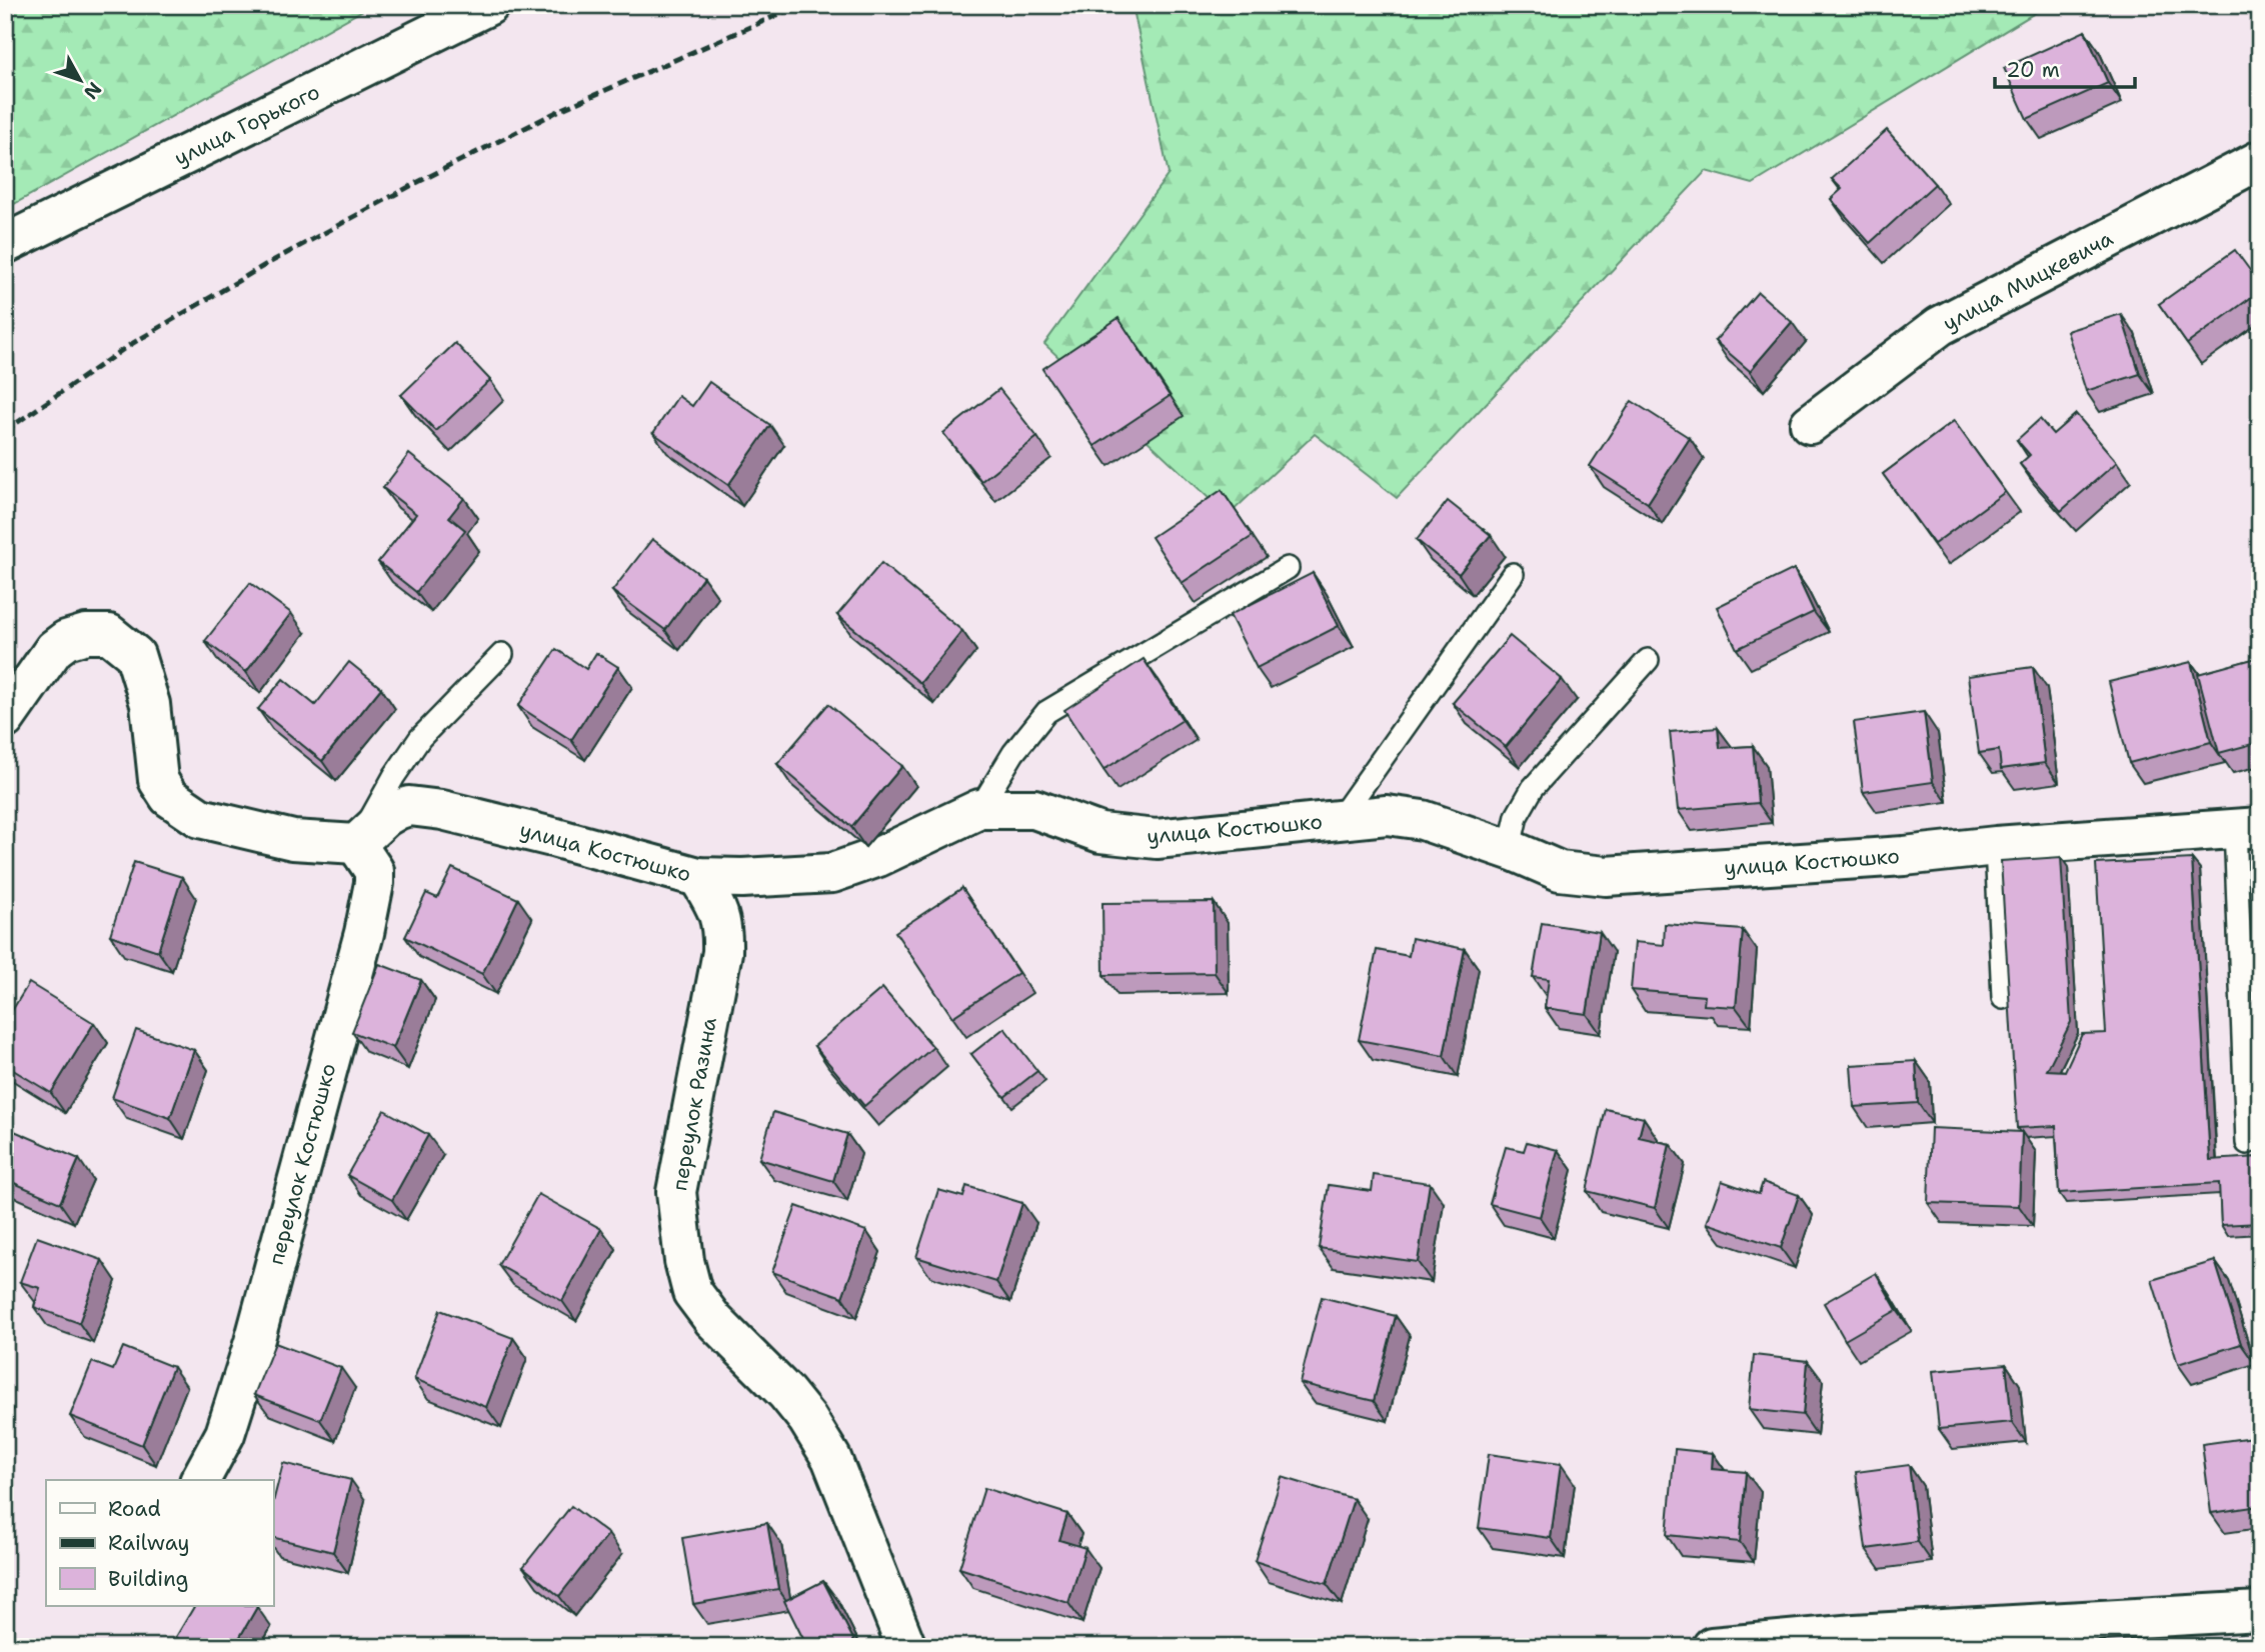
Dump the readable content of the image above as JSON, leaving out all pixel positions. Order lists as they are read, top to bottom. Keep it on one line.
{"streets":{"street":["улица Горького","улица Мицкевича","улица Костюшко","переулок Разина","переулок Костюшко"]},"crossings":[["улица Костюшко","переулок Разина"],["улица Костюшко","переулок Костюшко"]],"legend":["Road","Railway","Building"],"scale_bar":"20 m","north":"bottom right"}
